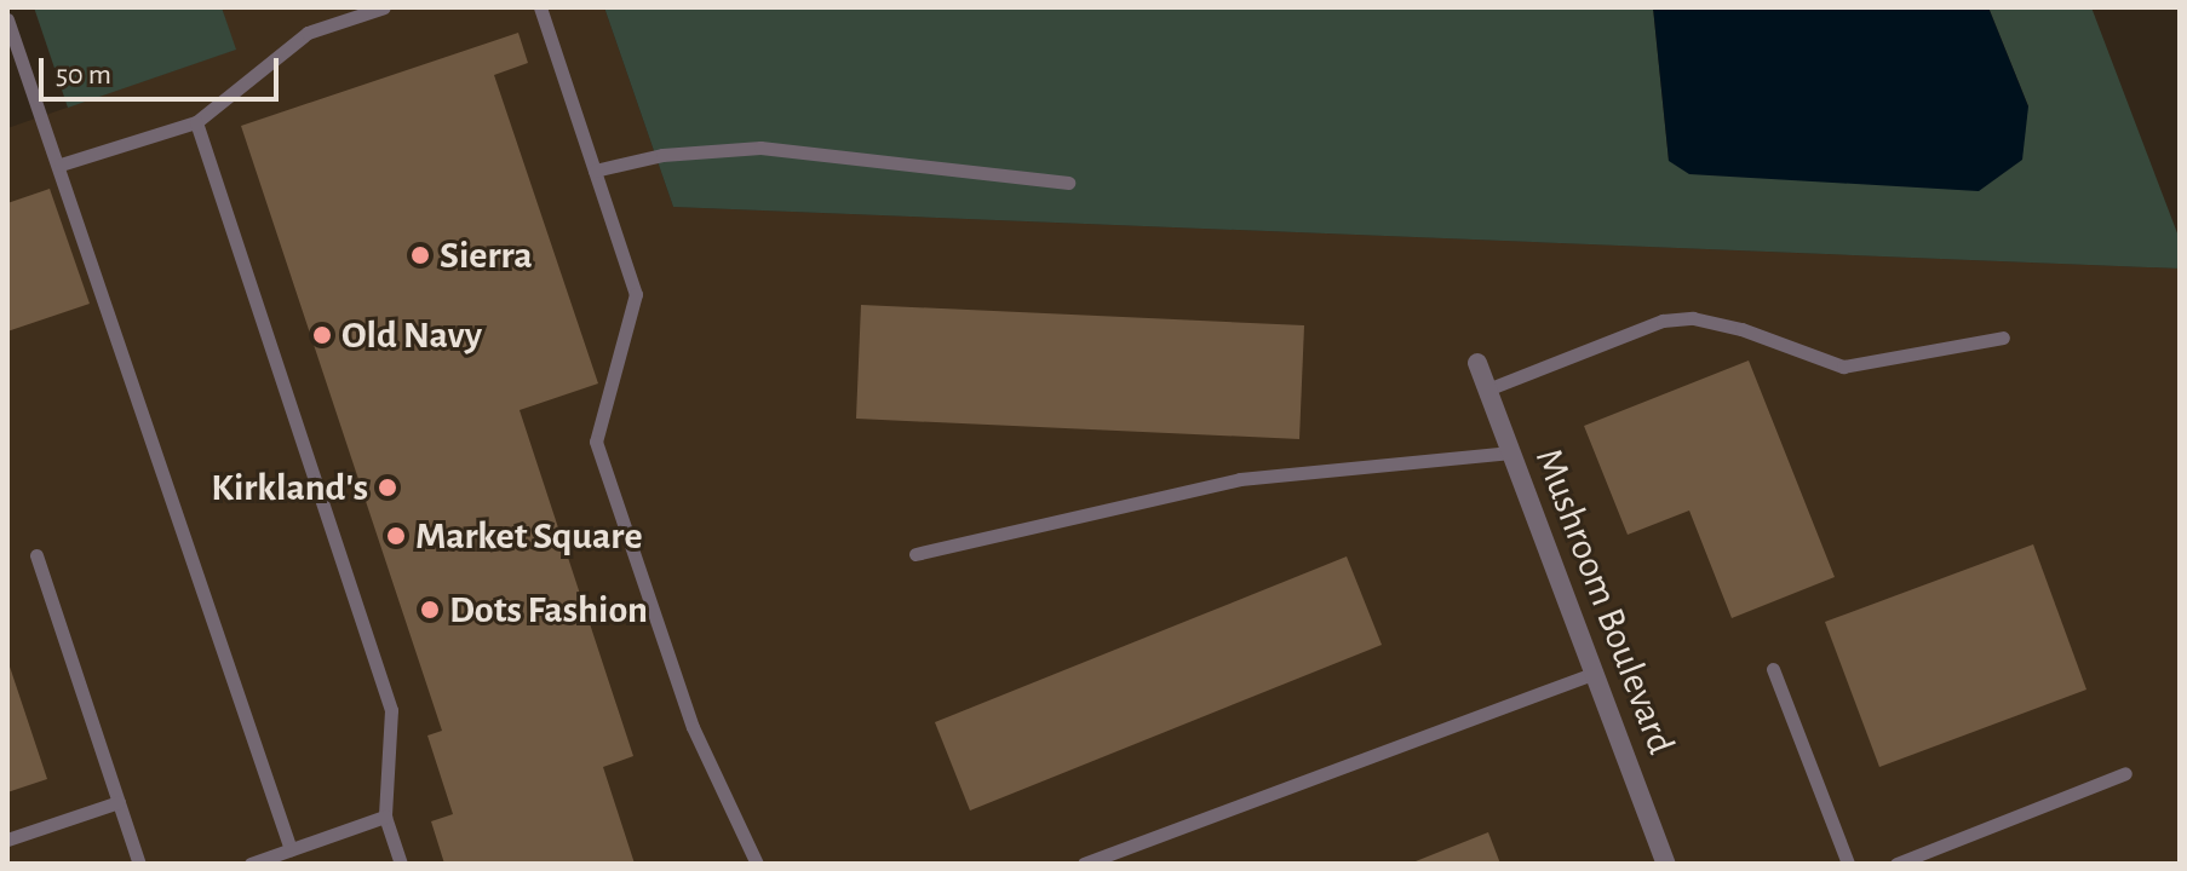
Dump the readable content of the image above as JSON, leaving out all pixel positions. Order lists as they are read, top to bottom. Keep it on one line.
{"streets":{"street":["Mushroom Boulevard"]},"places":["Sierra","Old Navy","Kirkland's","Market Square","Dots Fashion"],"scale_bar":"50 m"}
